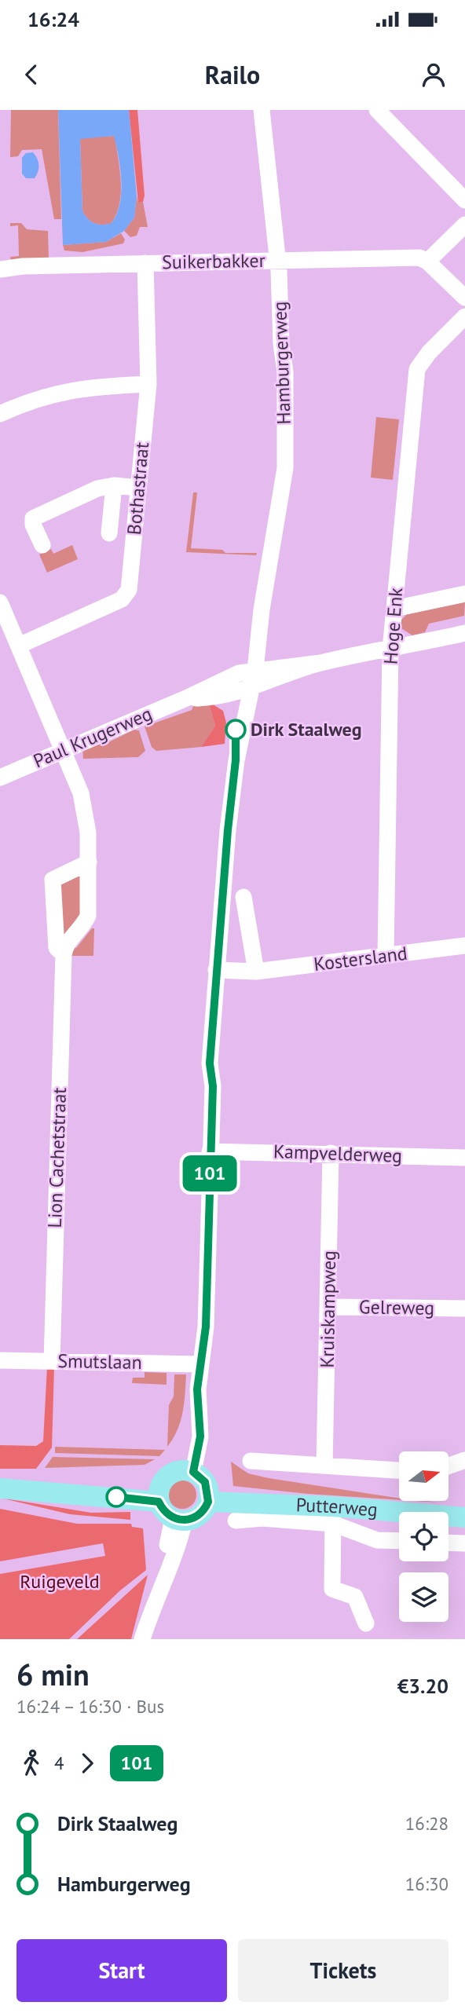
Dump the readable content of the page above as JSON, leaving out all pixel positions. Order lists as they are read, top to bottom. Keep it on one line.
{"streets":{"main road":["Putterweg"],"street":["Suikerbakker","Hamburgerweg","Bothastraat","Hoge Enk","Paul Krugerweg","Kostersland","Kampvelderweg","Lion Cachetstraat","Gelreweg","Kruiskampweg","Smutslaan"]},"crossings":[["Suikerbakker","Hamburgerweg"],["Suikerbakker","Bothastraat"],["Hamburgerweg","Paul Krugerweg"],["Hamburgerweg","Kostersland"],["Hamburgerweg","Kampvelderweg"],["Hamburgerweg","Smutslaan"],["Hamburgerweg","Putterweg"],["Hoge Enk","Kostersland"],["Kampvelderweg","Kruiskampweg"],["Lion Cachetstraat","Smutslaan"],["Gelreweg","Kruiskampweg"]],"parks":["Ruigeveld"],"places":["Dirk Staalweg"],"lines":["bus line 101"],"north":"right","page":{"status":"16:24","header":"Railo","on_map":"101","heading":["6 min","16:24 – 16:30 · Bus","€3.20"],"legs":["4","101"],"list":[{"name":"Dirk Staalweg","value":"16:28"},{"name":"Hamburgerweg","value":"16:30"}],"buttons":["Start","Tickets"]}}
